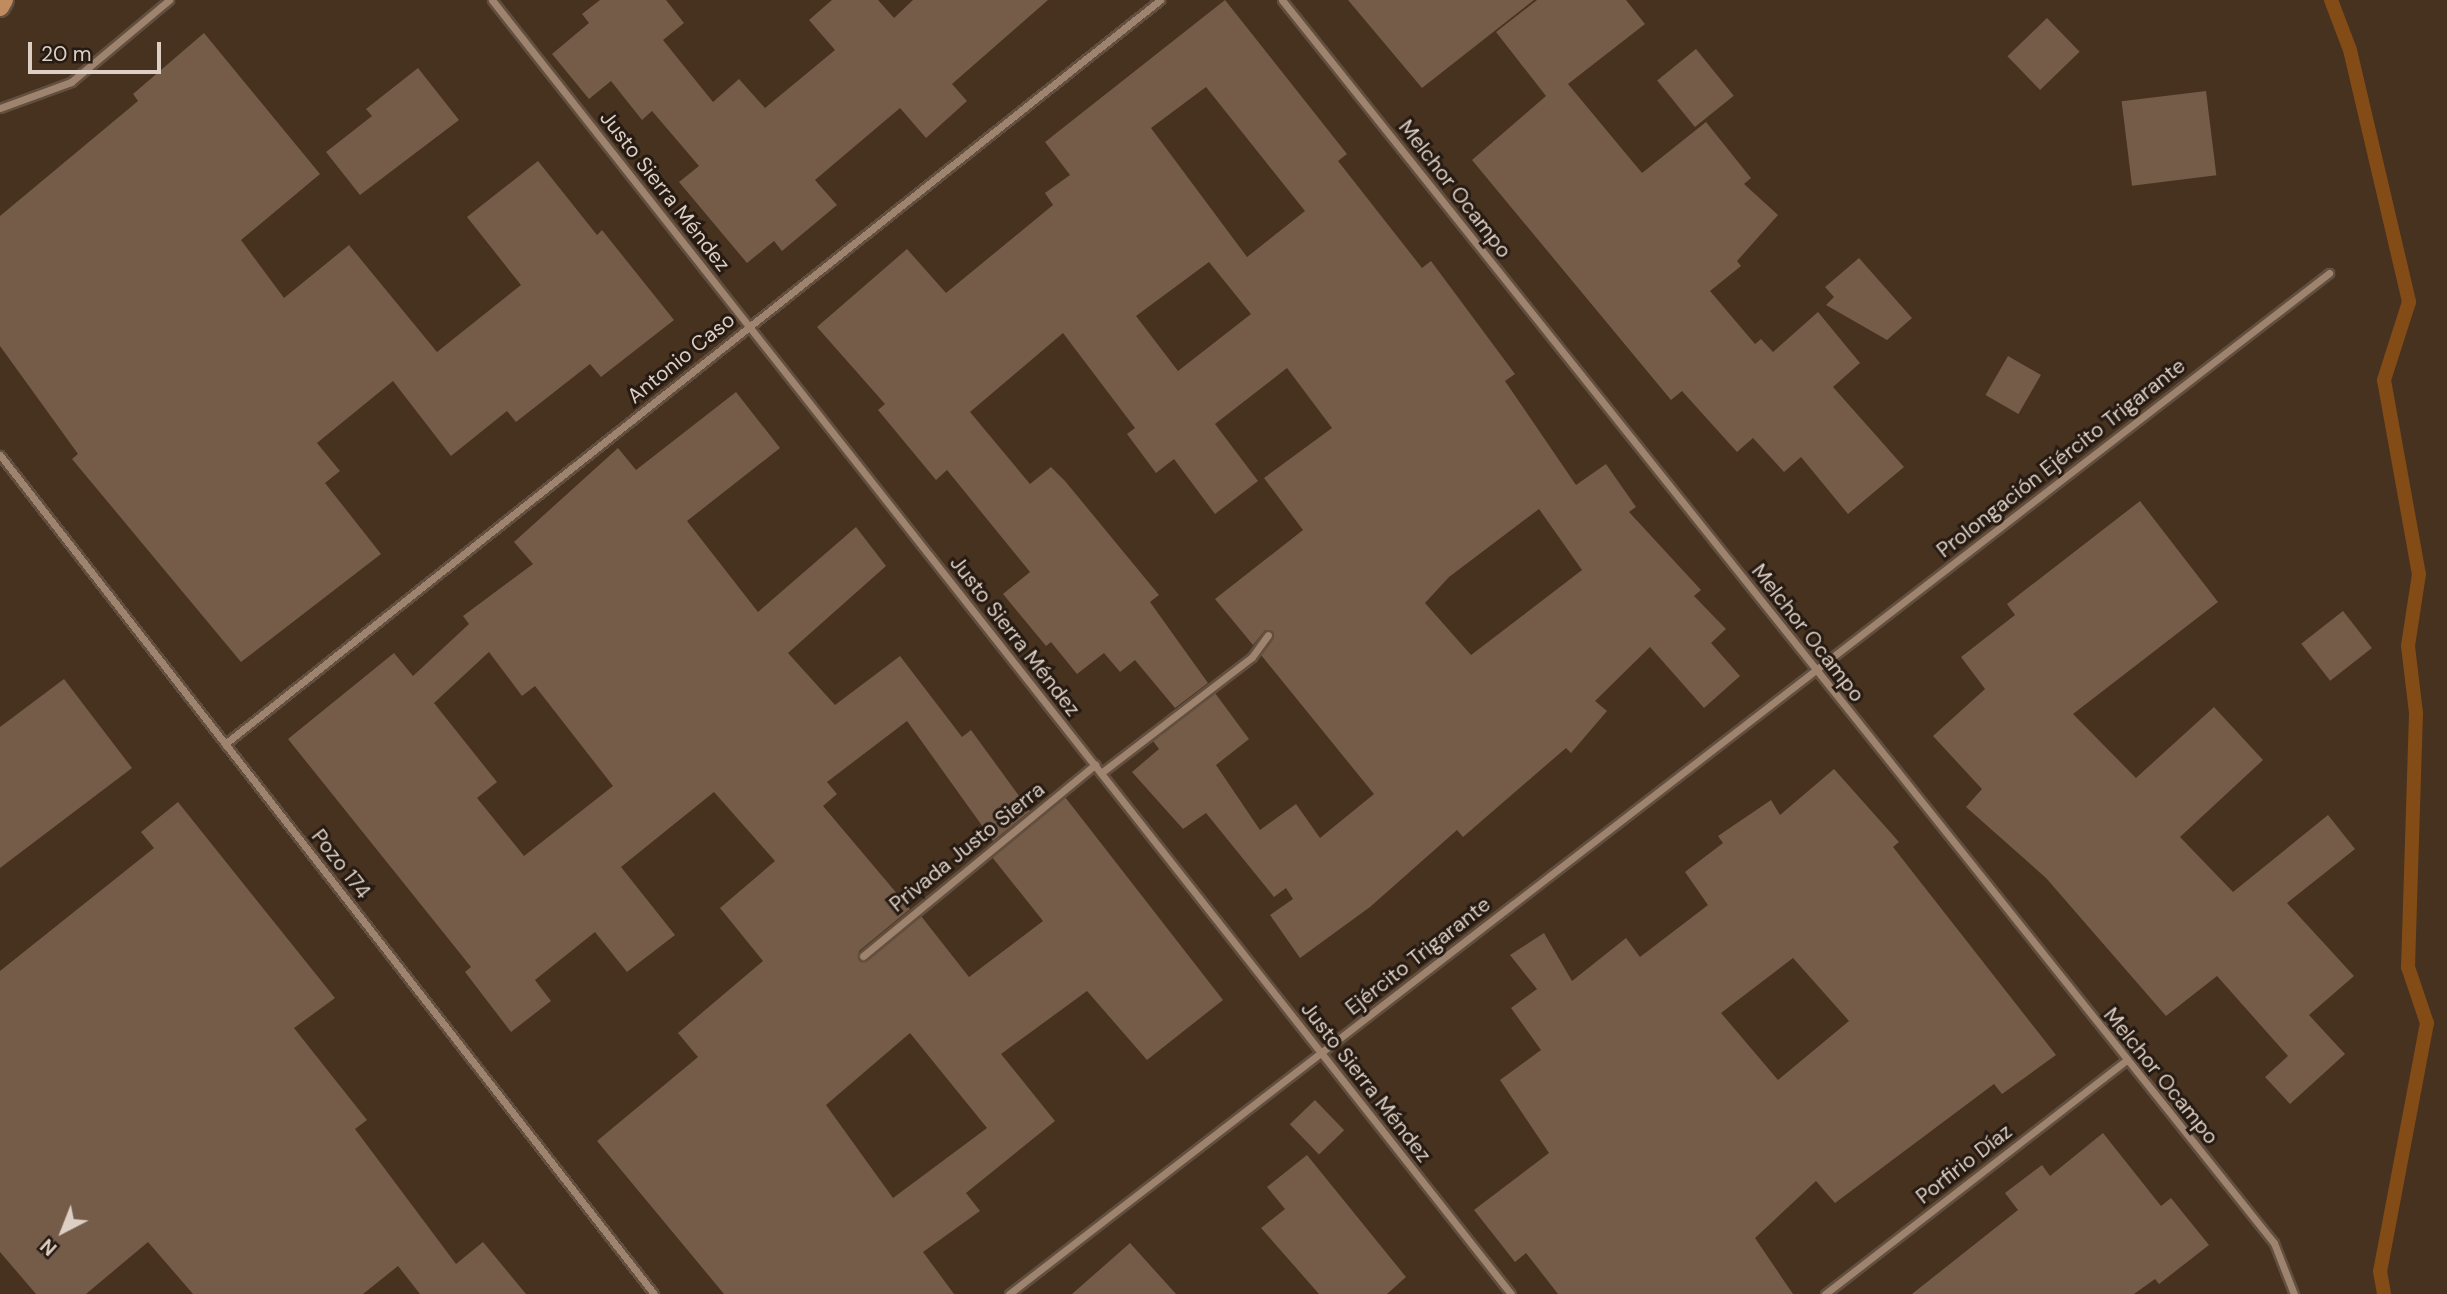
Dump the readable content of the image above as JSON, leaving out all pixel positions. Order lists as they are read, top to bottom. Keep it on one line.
{"streets":{"street":["Melchor Ocampo","Justo Sierra Méndez","Antonio Caso","Prolongación Ejército Trigarante","Privada Justo Sierra","Pozo 174","Ejército Trigarante","Porfirio Díaz"]},"crossings":[["Melchor Ocampo","Prolongación Ejército Trigarante"],["Melchor Ocampo","Ejército Trigarante"],["Melchor Ocampo","Porfirio Díaz"],["Justo Sierra Méndez","Antonio Caso"],["Justo Sierra Méndez","Privada Justo Sierra"],["Justo Sierra Méndez","Ejército Trigarante"],["Antonio Caso","Pozo 174"],["Prolongación Ejército Trigarante","Ejército Trigarante"]],"scale_bar":"20 m","north":"bottom left"}
